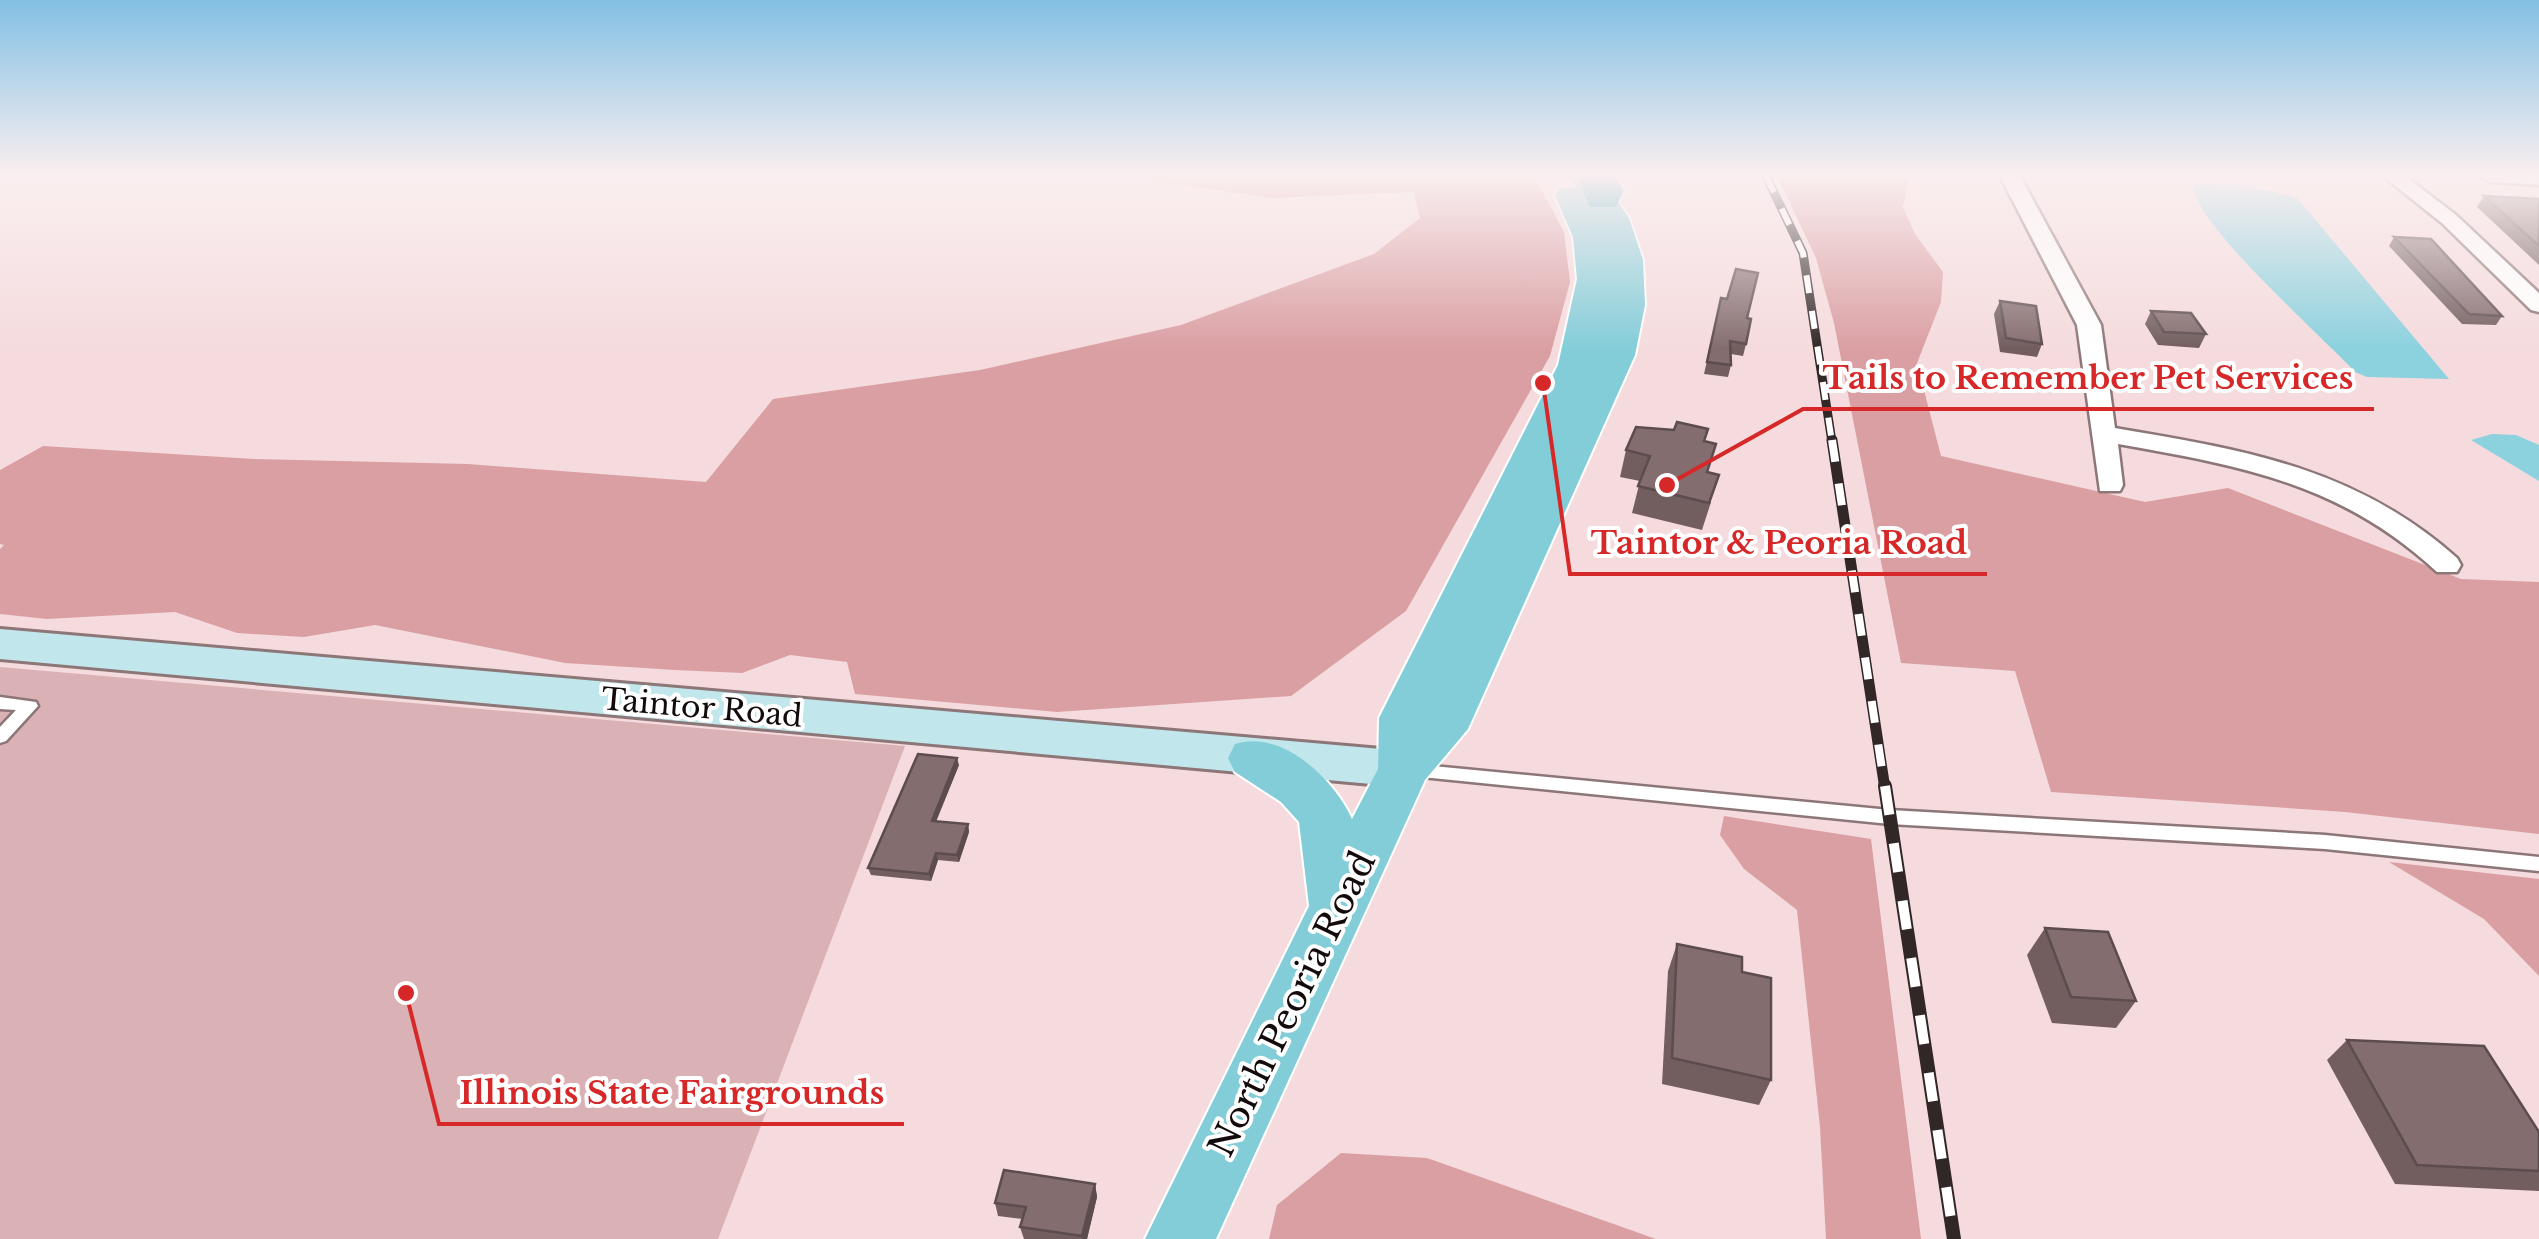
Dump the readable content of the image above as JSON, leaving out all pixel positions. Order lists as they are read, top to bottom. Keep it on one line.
{"streets":{"main road":["Taintor Road","North Peoria Road"]},"crossings":[["Taintor Road","North Peoria Road"]],"places":["Taintor & Peoria Road","Tails to Remember Pet Services","Illinois State Fairgrounds"]}
